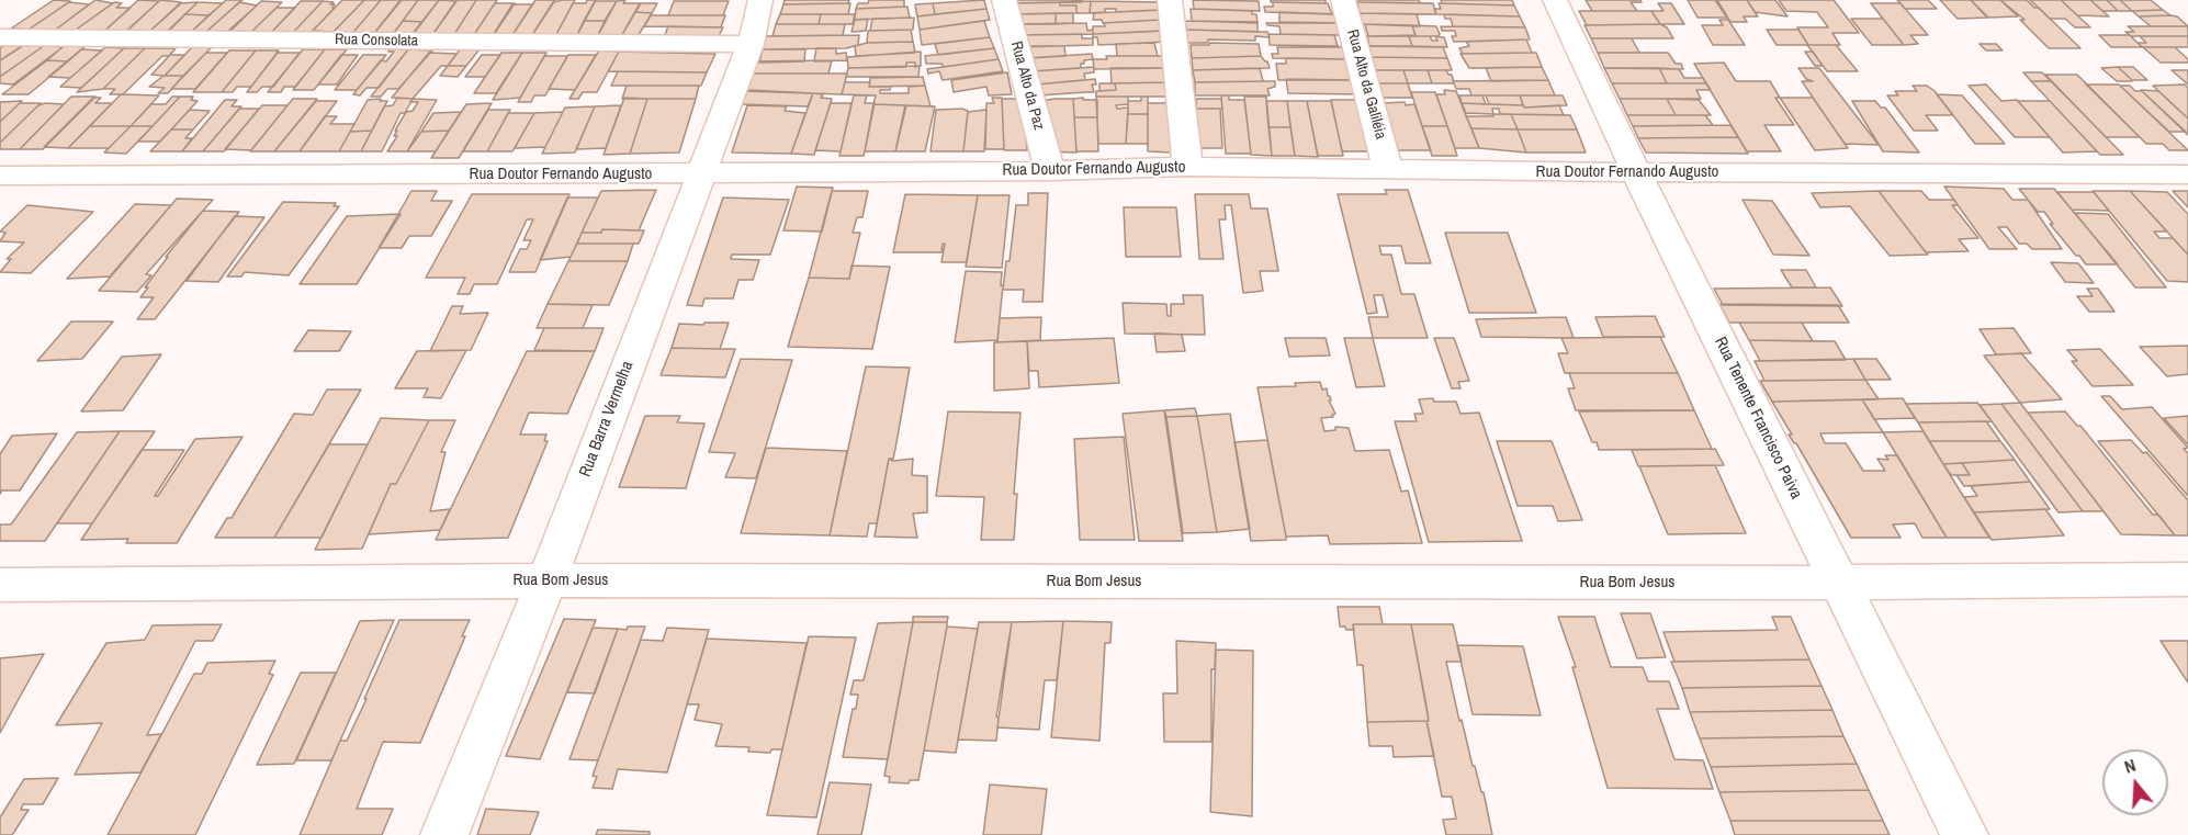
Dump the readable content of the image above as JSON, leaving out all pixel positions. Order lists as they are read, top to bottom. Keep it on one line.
{"streets":{"street":["Rua Consolata","Rua Alto da Galiléia","Rua Alto da Paz","Rua Doutor Fernando Augusto","Rua Tenente Francisco Paiva","Rua Barra Vermelha","Rua Bom Jesus"]},"crossings":[["Rua Consolata","Rua Barra Vermelha"],["Rua Alto da Galiléia","Rua Doutor Fernando Augusto"],["Rua Alto da Paz","Rua Doutor Fernando Augusto"],["Rua Doutor Fernando Augusto","Rua Tenente Francisco Paiva"],["Rua Doutor Fernando Augusto","Rua Barra Vermelha"],["Rua Tenente Francisco Paiva","Rua Bom Jesus"],["Rua Barra Vermelha","Rua Bom Jesus"]],"north":"top"}
